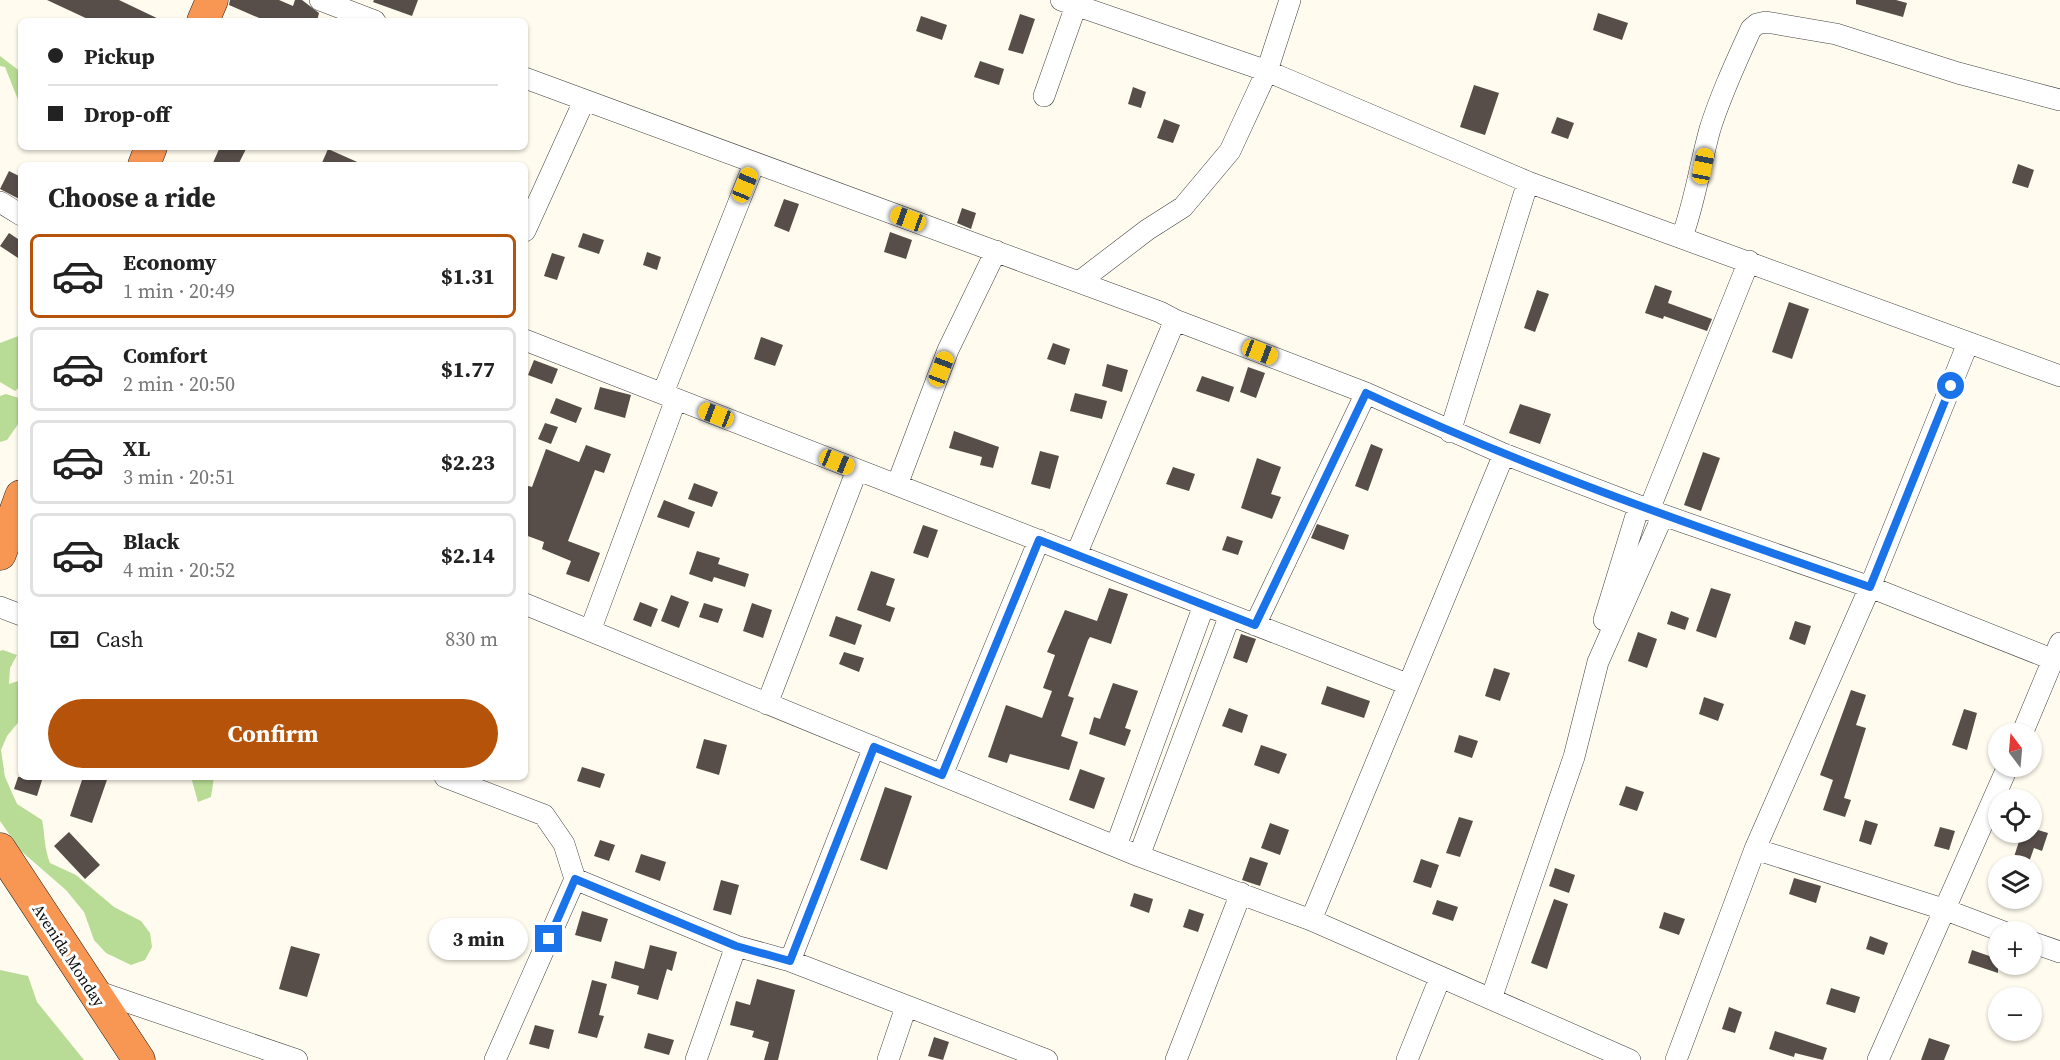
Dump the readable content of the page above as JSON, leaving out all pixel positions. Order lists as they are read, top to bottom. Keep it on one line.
{"streets":{"highway":["Avenida Monday"]},"north":"top","page":{"banner":["Pickup","Drop-off"],"heading":"Choose a ride","list":[{"name":"Economy","note":"1 min · 20:49","value":"$1.31"},{"name":"Comfort","note":"2 min · 20:50","value":"$1.77"},{"name":"XL","note":"3 min · 20:51","value":"$2.23"},{"name":"Black","note":"4 min · 20:52","value":"$2.14"}],"pay":["Cash","830 m"],"buttons":"Confirm","map_buttons":["+","−"],"bubble":"3 min"}}
